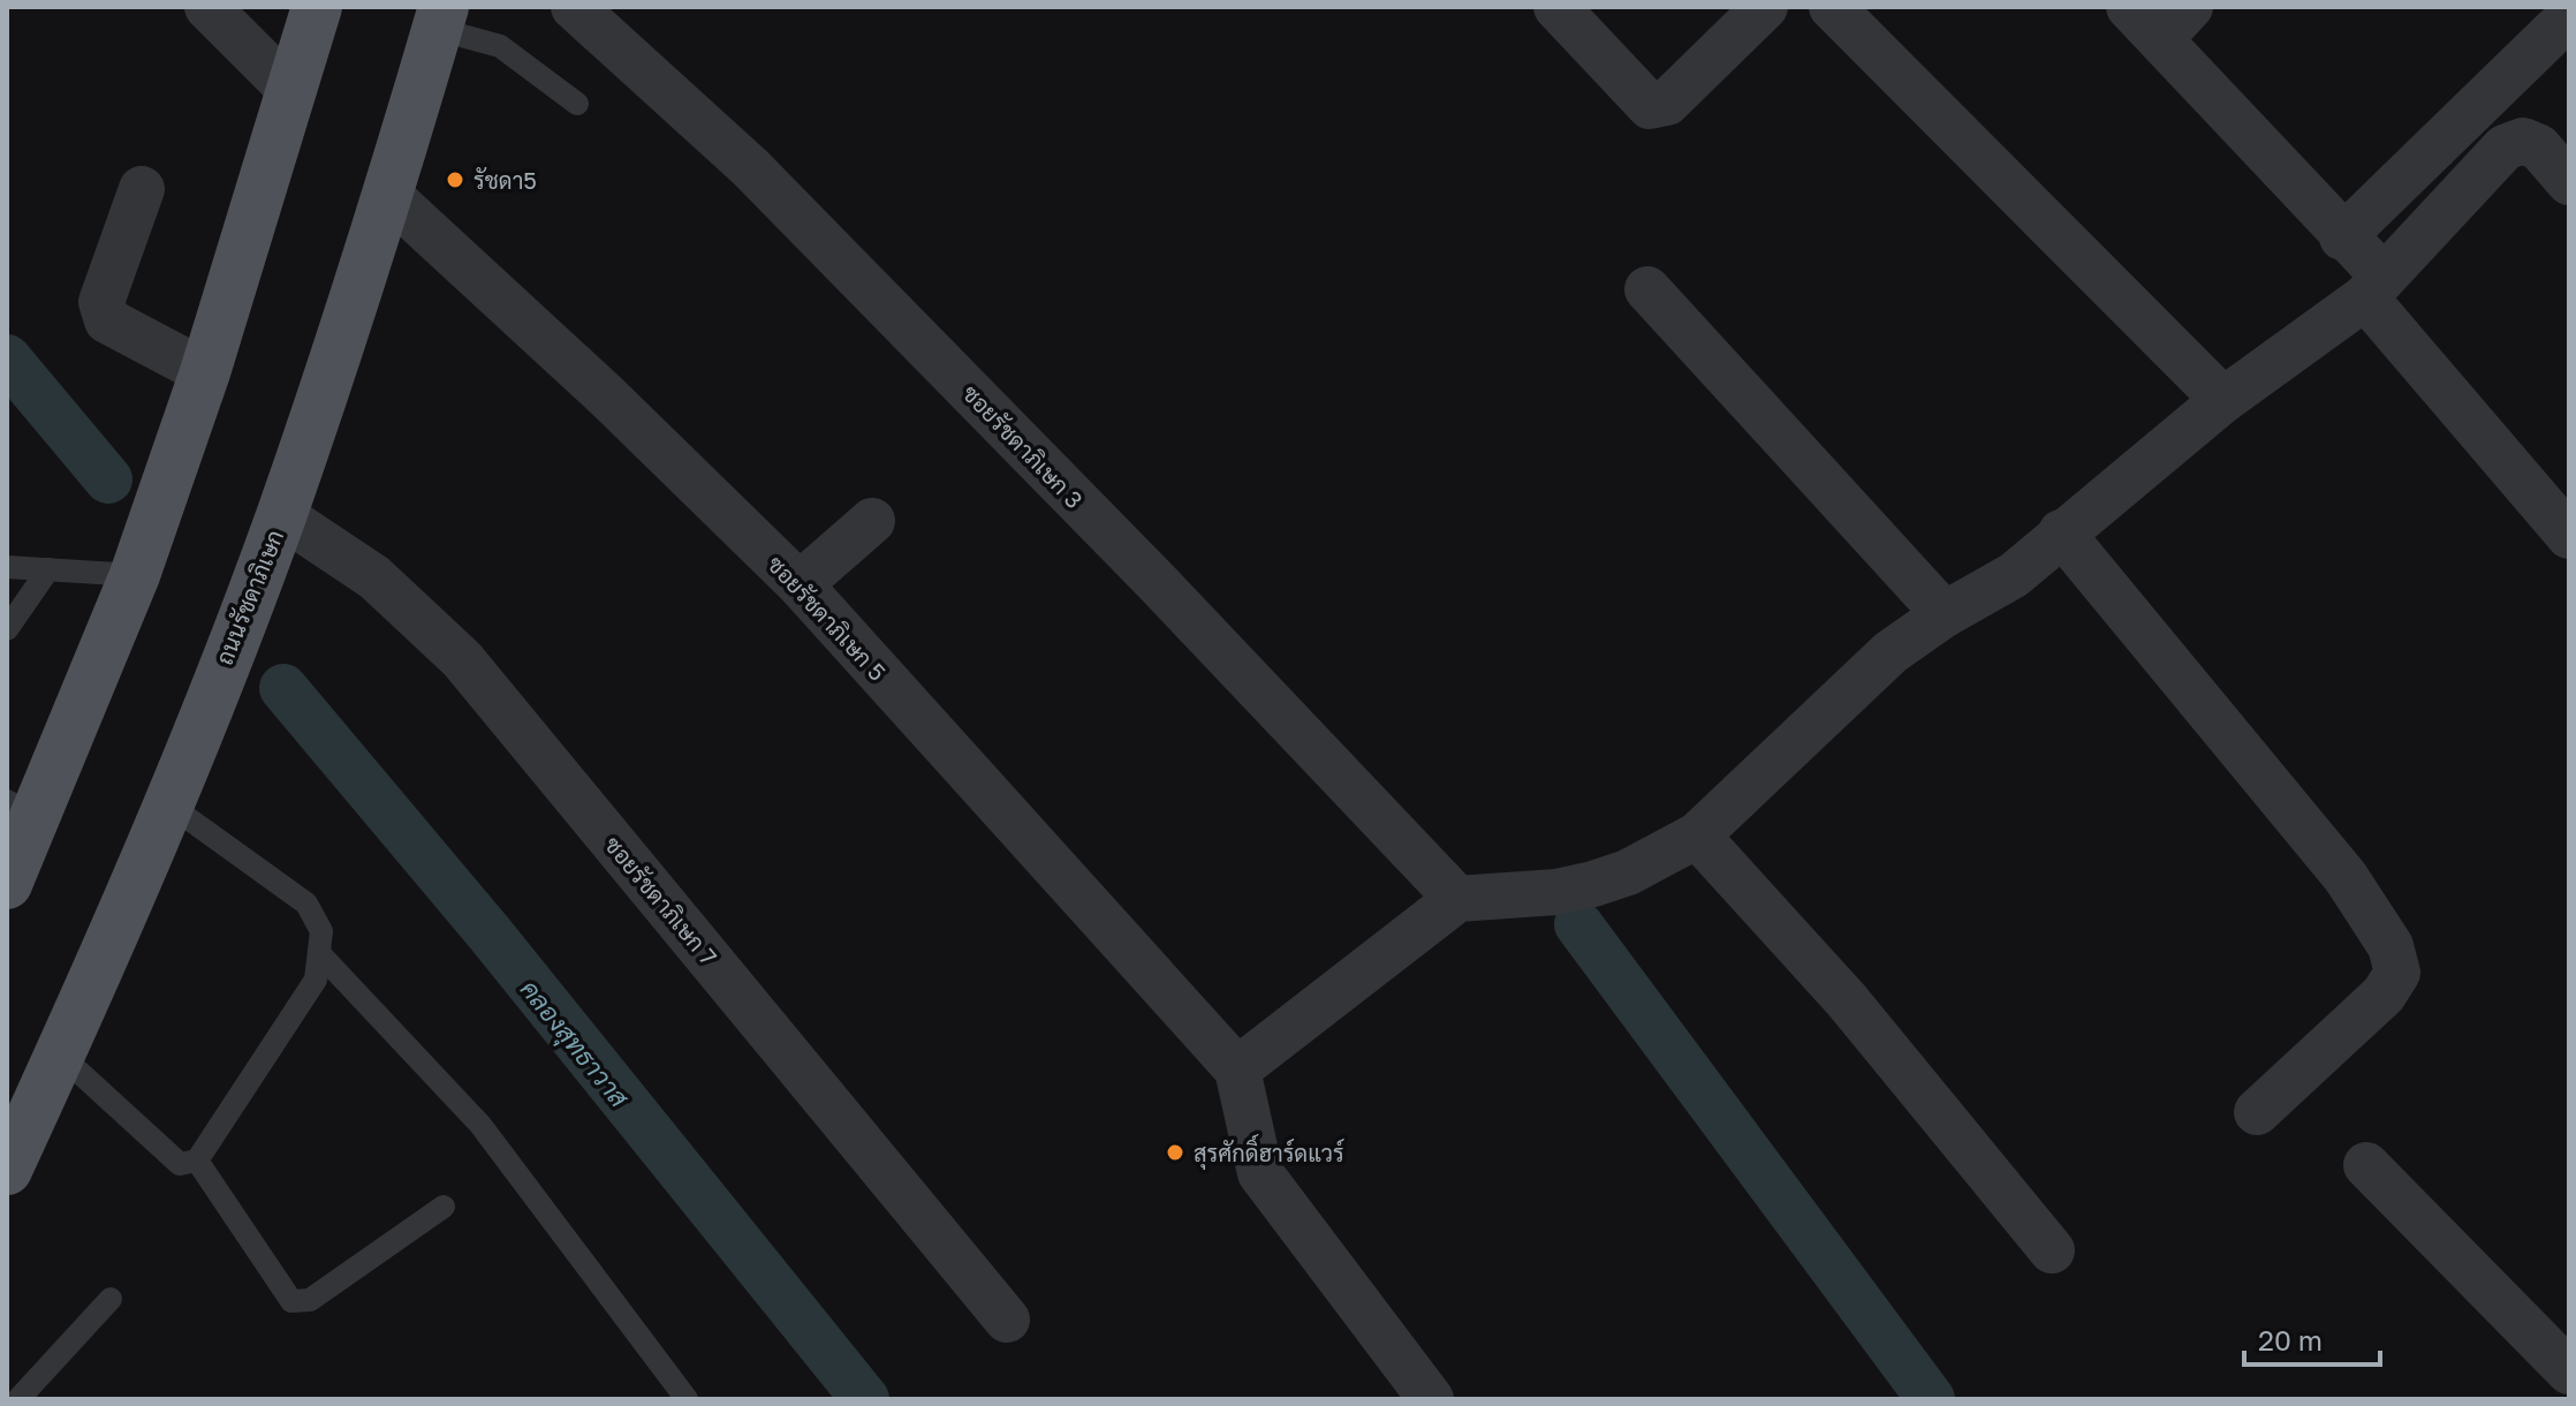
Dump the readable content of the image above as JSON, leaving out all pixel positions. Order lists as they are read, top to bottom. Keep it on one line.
{"streets":{"main road":["ถนนรัชดาภิเษก"],"street":["ซอยรัชดาภิเษก 3","ซอยรัชดาภิเษก 5","ซอยรัชดาภิเษก 7"]},"crossings":[["ถนนรัชดาภิเษก","ซอยรัชดาภิเษก 5"],["ถนนรัชดาภิเษก","ซอยรัชดาภิเษก 7"]],"water":["คลองสุทธาวาส"],"places":["รัชดา5","สุรศักดิ์ฮาร์ดแวร์"],"scale_bar":"20 m"}
